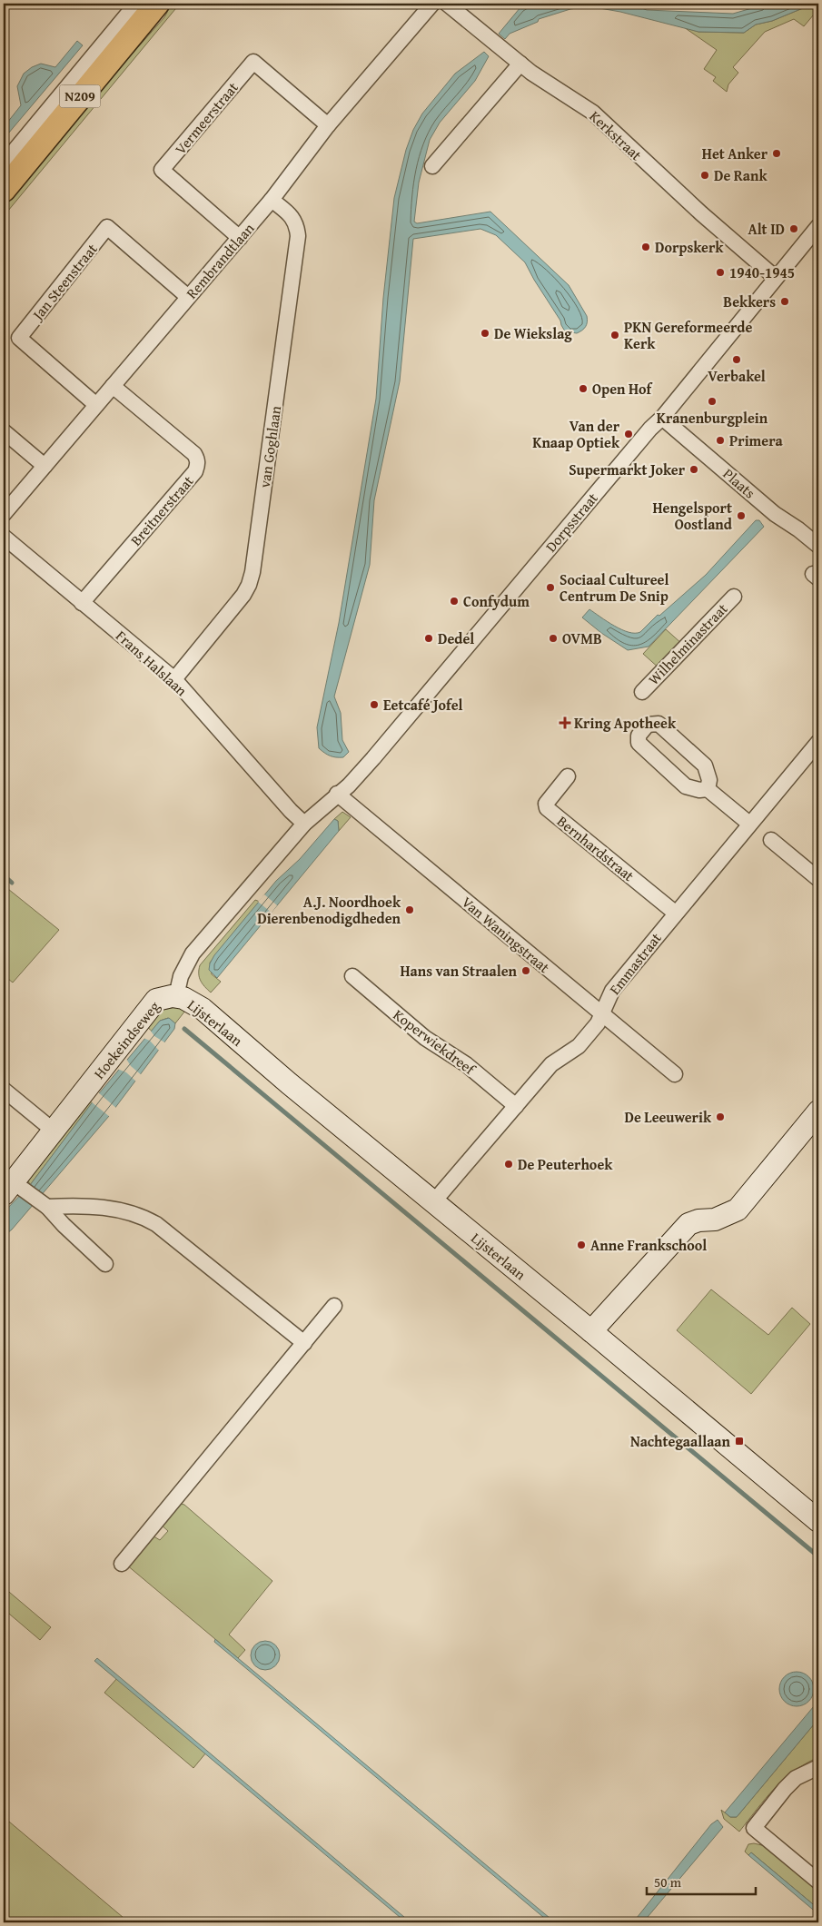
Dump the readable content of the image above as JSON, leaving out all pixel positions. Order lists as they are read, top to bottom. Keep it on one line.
{"streets":{"main road":["N209"],"street":["Vermeerstraat","Kerkstraat","Rembrandtlaan","Jan Steenstraat","van Goghlaan","Plaats","Breitnerstraat","Dorpsstraat","Wilhelminastraat","Frans Halslaan","Bernhardstraat","Van Waningstraat","Emmastraat","Lijsterlaan","Hoekeindseweg","Koperwiekdreef"]},"crossings":[["Vermeerstraat","Rembrandtlaan"],["Kerkstraat","Dorpsstraat"],["Rembrandtlaan","Jan Steenstraat"],["Rembrandtlaan","van Goghlaan"],["Rembrandtlaan","Breitnerstraat"],["van Goghlaan","Frans Halslaan"],["Plaats","Dorpsstraat"],["Breitnerstraat","Frans Halslaan"],["Dorpsstraat","Van Waningstraat"],["Dorpsstraat","Hoekeindseweg"],["Frans Halslaan","Hoekeindseweg"],["Bernhardstraat","Emmastraat"],["Van Waningstraat","Emmastraat"],["Van Waningstraat","Hoekeindseweg"],["Emmastraat","Lijsterlaan"],["Emmastraat","Koperwiekdreef"],["Lijsterlaan","Hoekeindseweg"]],"places":{"other":["Het Anker","De Rank","Alt ID","Dorpskerk","1940-1945","Bekkers","De Wiekslag","PKN Gereformeerde Kerk","Verbakel","Open Hof","Kranenburgplein","Van der Knaap Optiek","Primera","Supermarkt Joker","Hengelsport Oostland","Sociaal Cultureel Centrum De Snip","Confydum","Dedel","OVMB","Eetcafé Jofel","A.J. Noordhoek Dierenbenodigdheden","Hans van Straalen","De Leeuwerik","De Peuterhoek","Anne Frankschool"],"health":["Kring Apotheek"],"transit":["Nachtegaallaan"]},"scale_bar":"50 m"}
